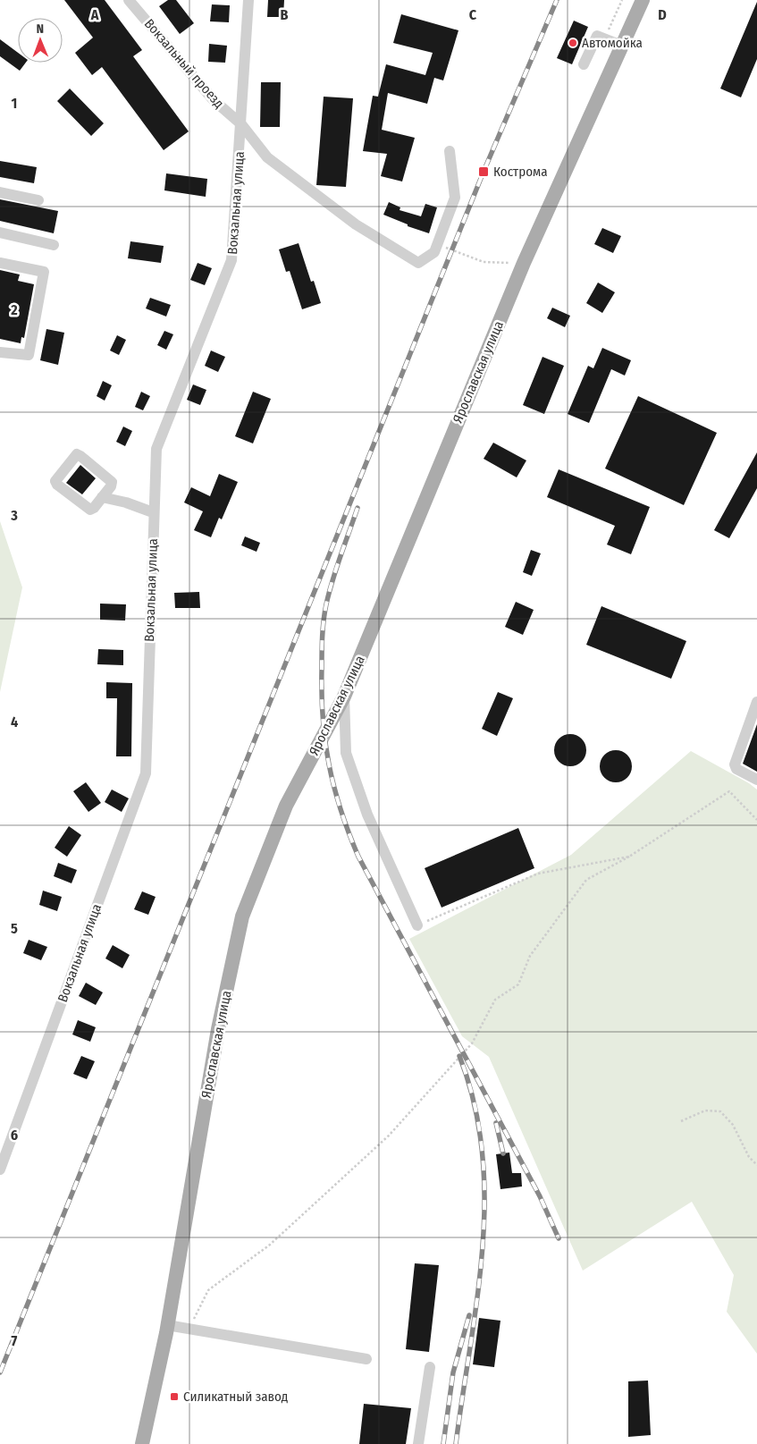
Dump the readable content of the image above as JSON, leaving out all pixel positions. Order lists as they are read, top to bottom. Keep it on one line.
{"streets":{"main road":["Ярославская улица"],"street":["Вокзальный проезд","Вокзальная улица"]},"crossings":[["Вокзальный проезд","Вокзальная улица"]],"places":{"other":["Автомойка"],"transit":["Кострома","Силикатный завод"]},"north":"top","grid":{"columns":["A","B","C","D"],"rows":["1","2","3","4","5","6","7"]}}
